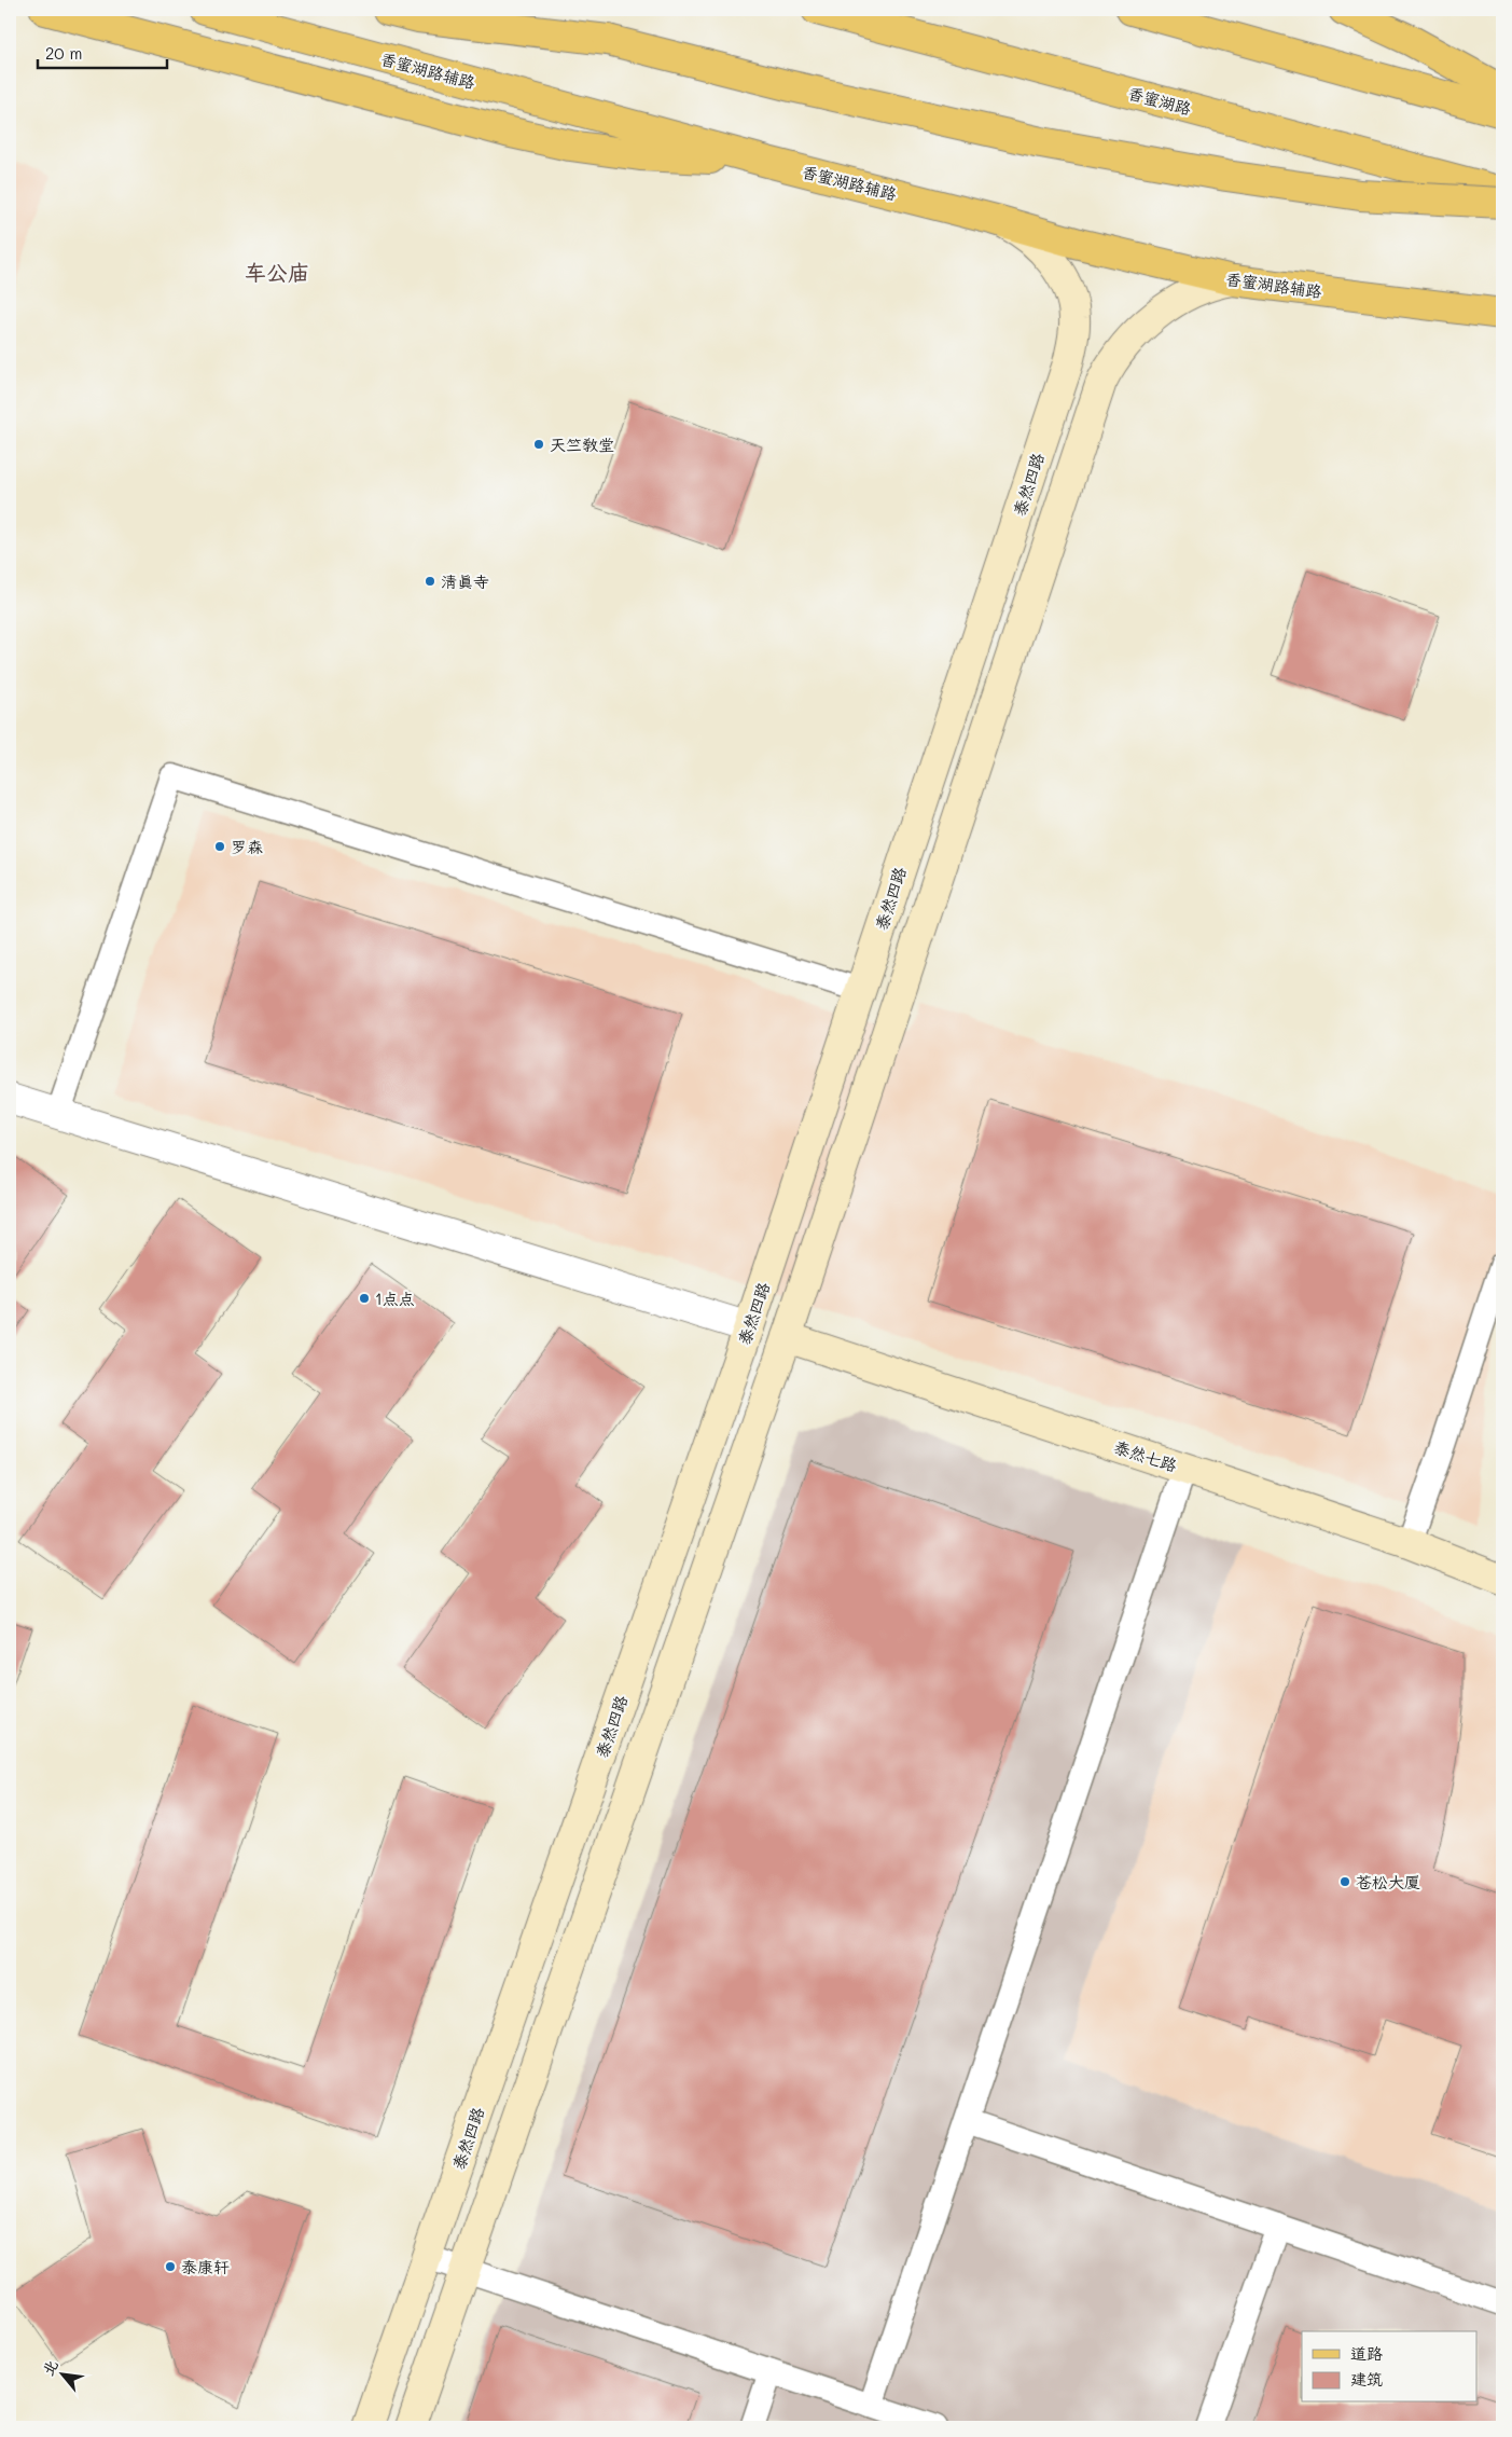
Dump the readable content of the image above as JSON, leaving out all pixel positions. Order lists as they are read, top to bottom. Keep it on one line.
{"streets":{"main road":["香蜜湖路辅路","香蜜湖路"],"street":["泰然四路","泰然七路"]},"crossings":[["香蜜湖路辅路","泰然四路"]],"districts":["车公庙"],"places":["天竺教堂","清真寺","罗森","1点点","苍松大厦","泰康轩"],"legend":["道路","建筑"],"scale_bar":"20 m","north":"top left"}
